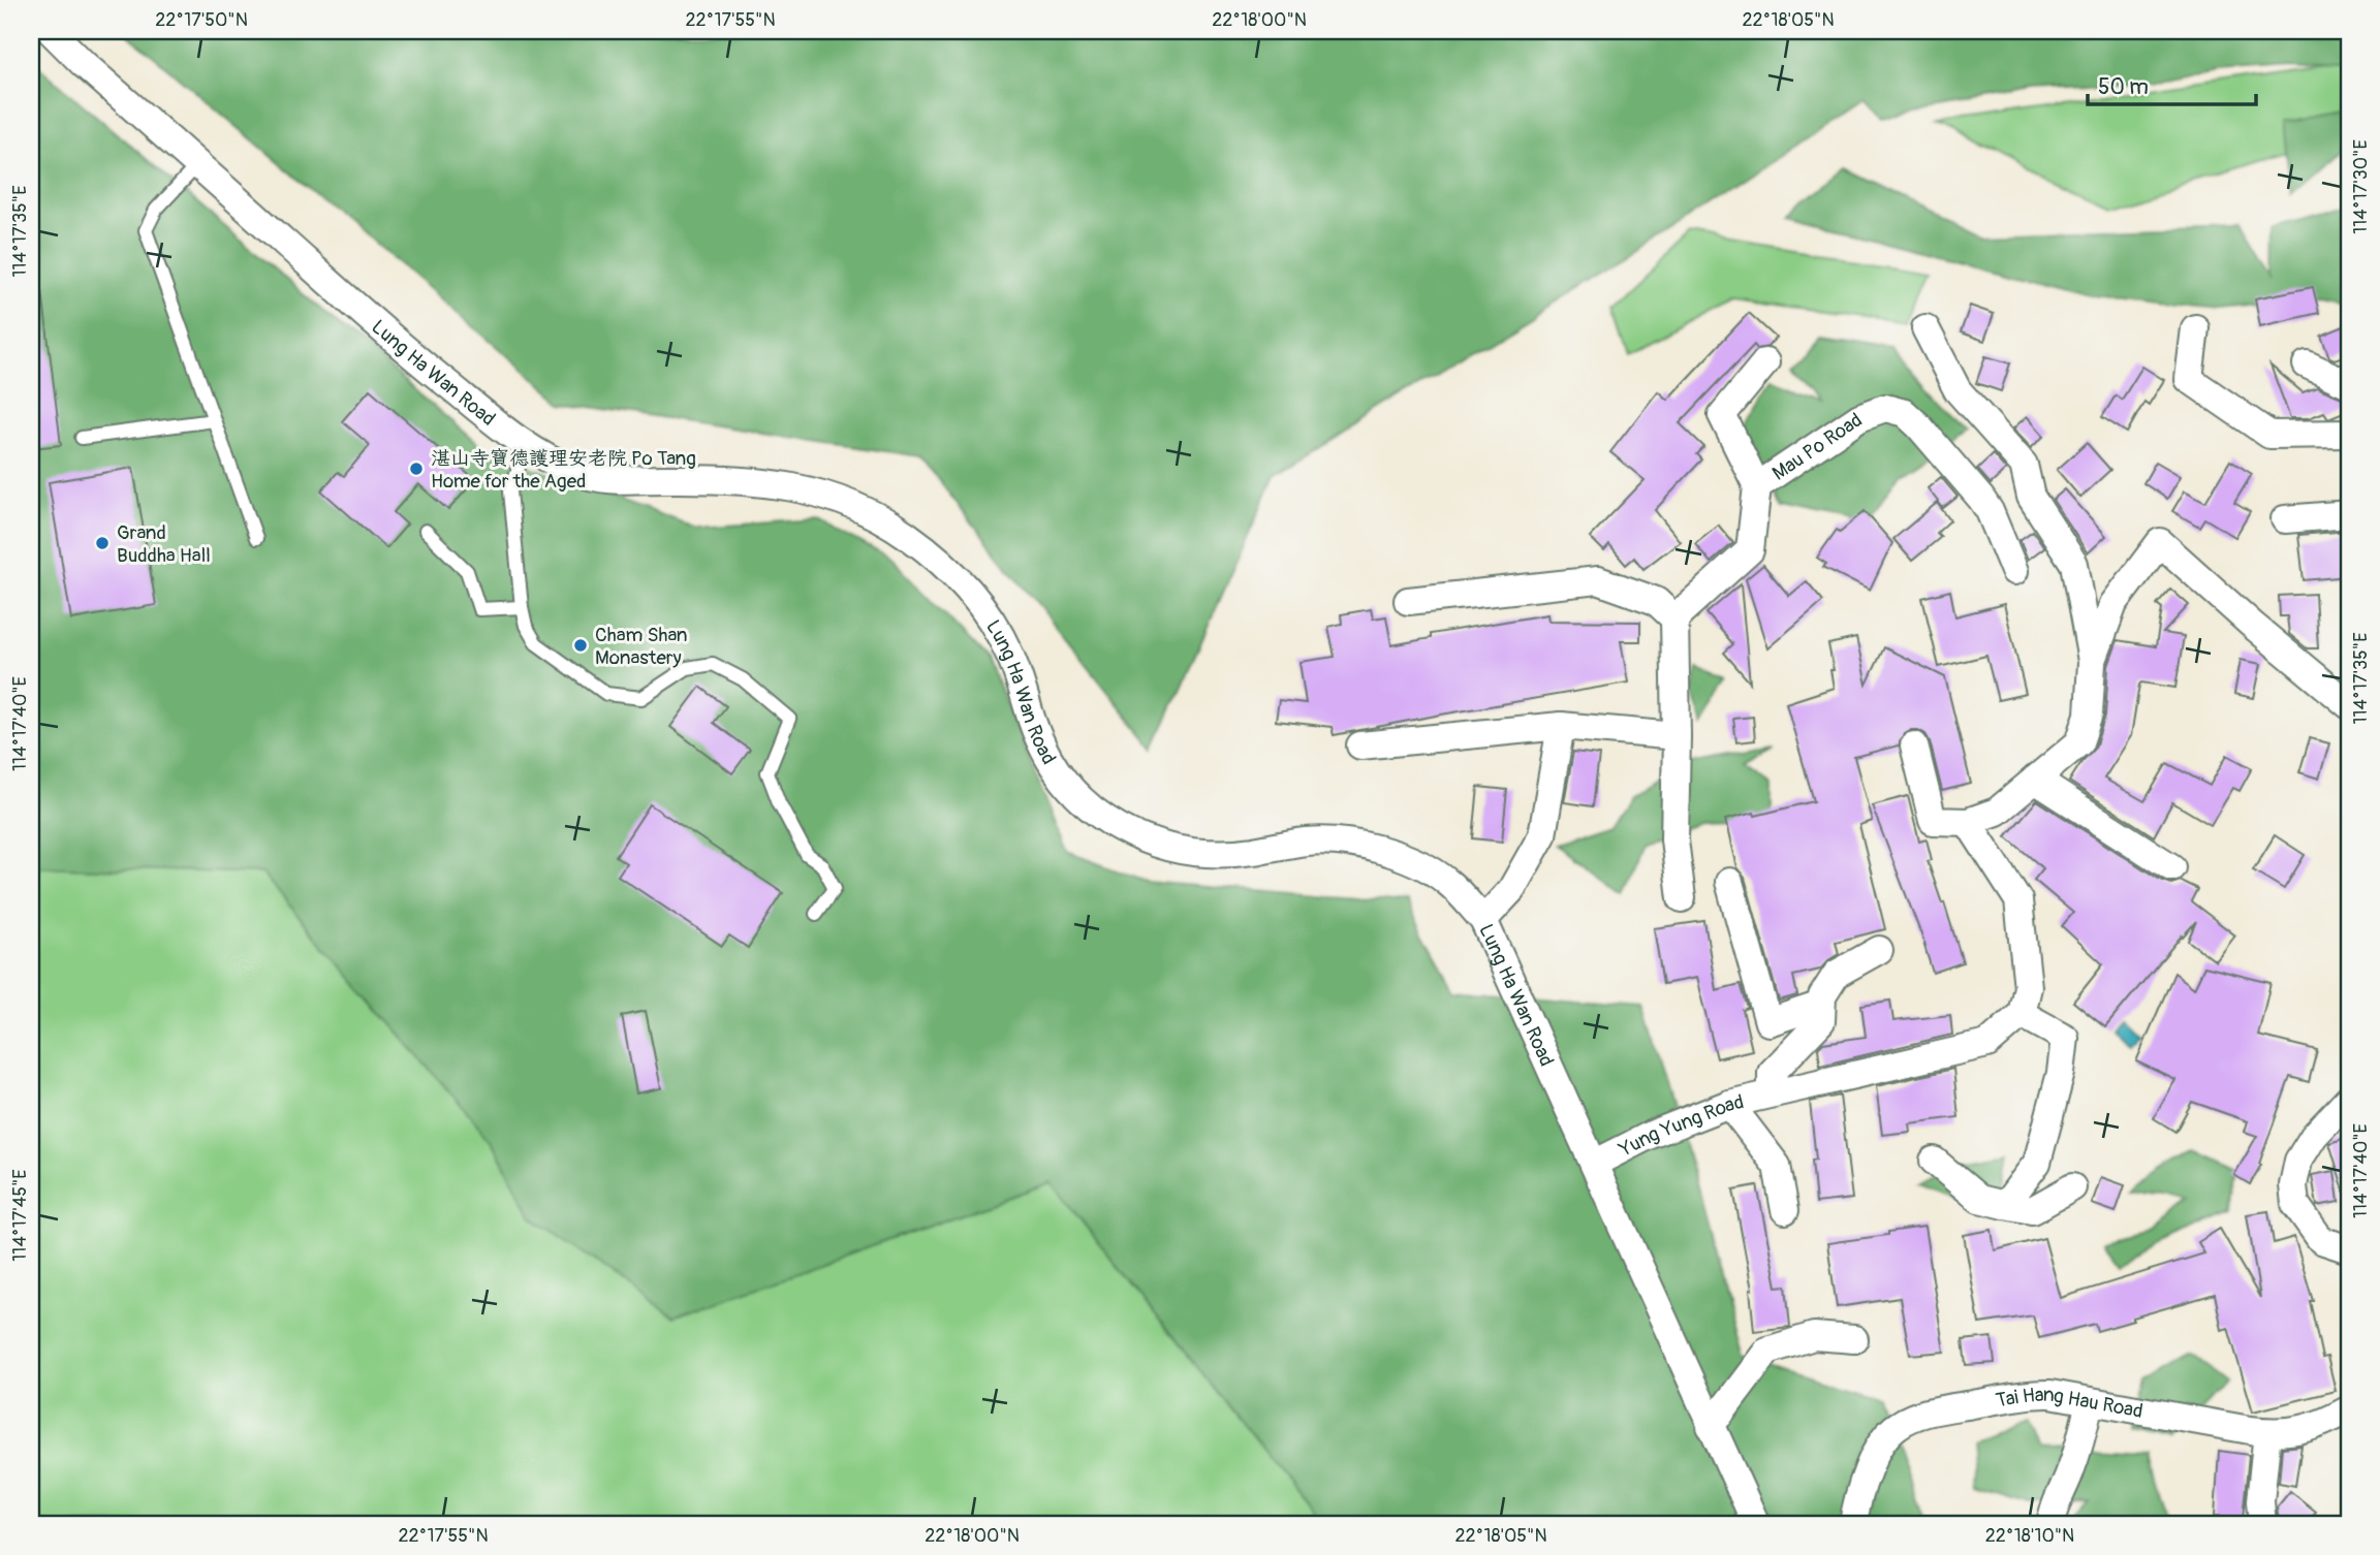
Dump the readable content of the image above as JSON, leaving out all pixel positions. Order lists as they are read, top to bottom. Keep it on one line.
{"streets":{"street":["Lung Ha Wan Road","Mau Po Road","Yung Yung Road","Tai Hang Hau Road"]},"crossings":[["Lung Ha Wan Road","Yung Yung Road"]],"places":["湛山寺寶德護理安老院 Po Tang Home for the Aged","Grand Buddha Hall","Cham Shan Monastery"],"scale_bar":"50 m","coordinates":["22°17'50\"N","22°17'55\"N","22°18'00\"N","22°18'05\"N","114°17'30\"E","114°17'35\"E","114°17'40\"E","114°17'45\"E","22°18'10\"N"]}
